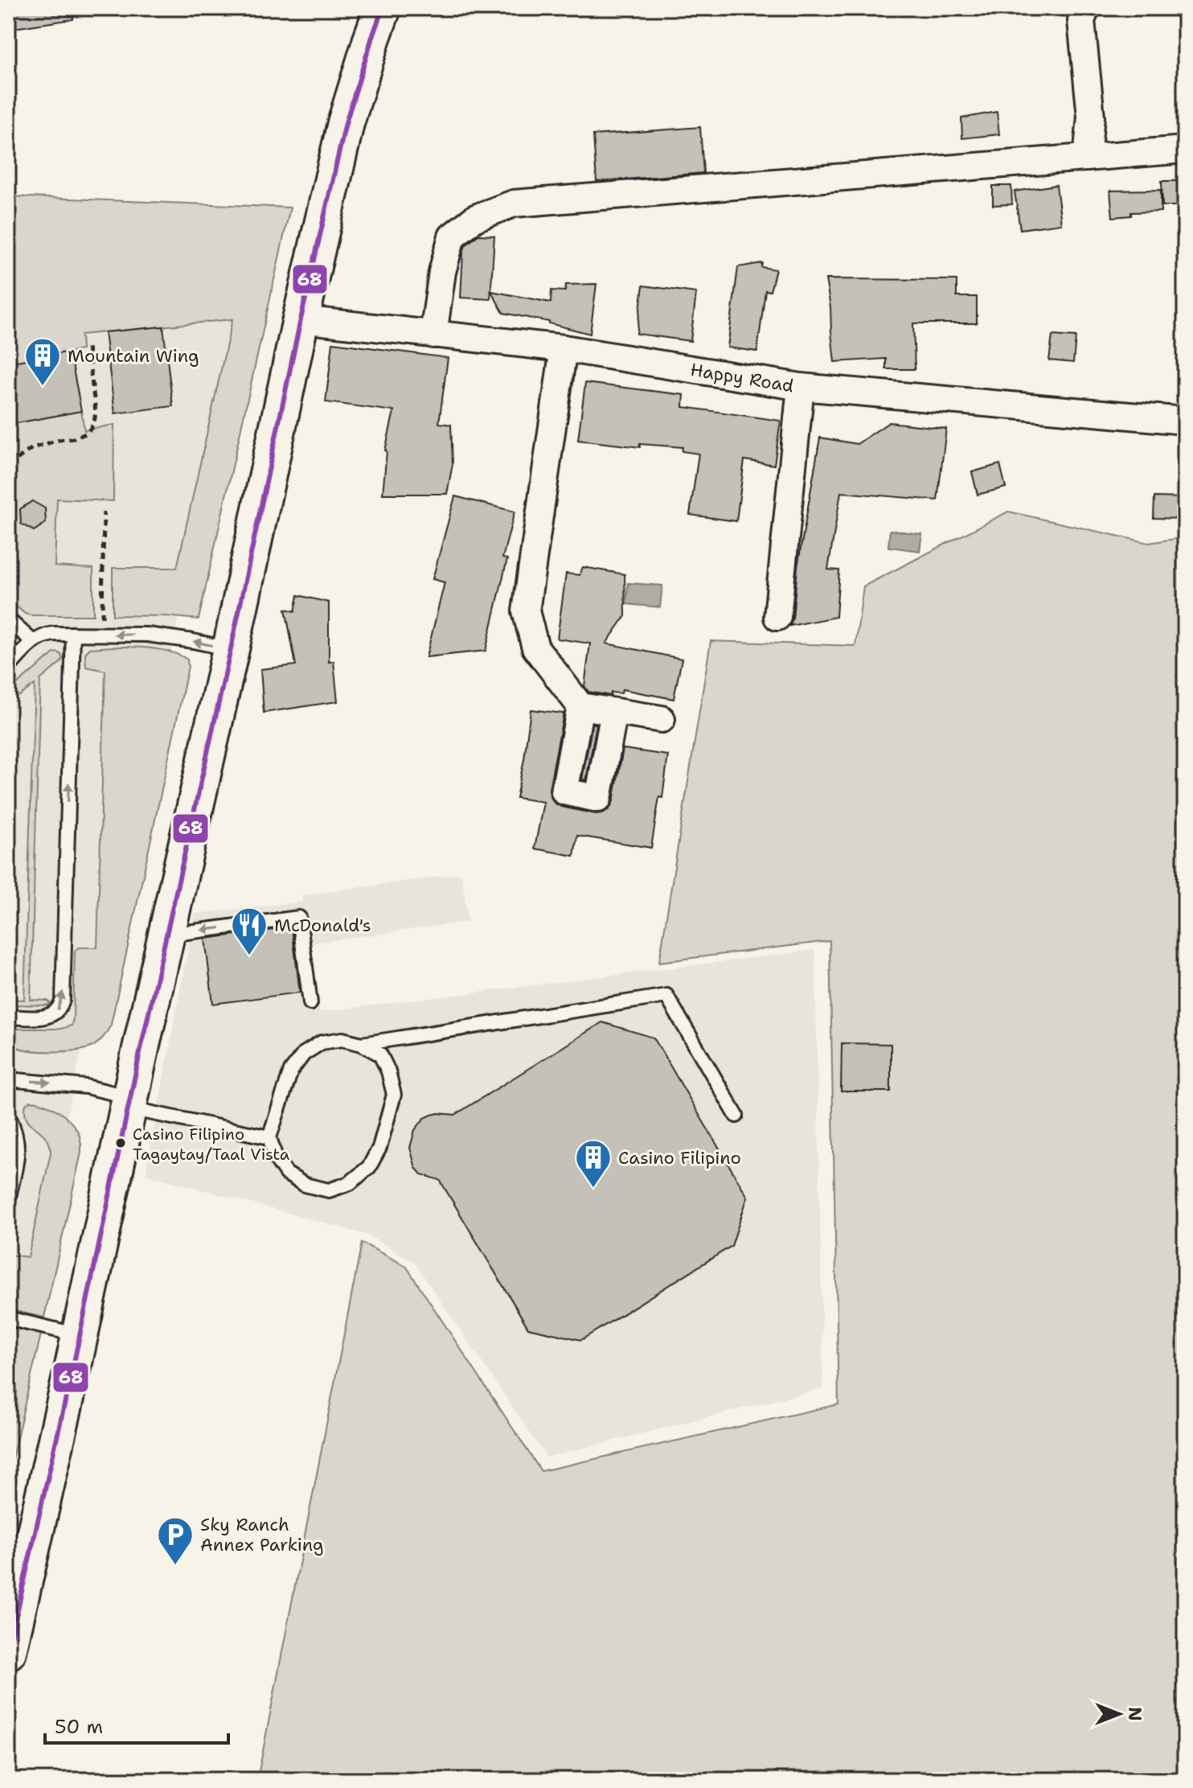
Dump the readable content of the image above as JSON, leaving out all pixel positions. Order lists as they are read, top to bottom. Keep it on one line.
{"streets":{"street":["Happy Road"]},"places":{"building":["Mountain Wing","Casino Filipino"],"restaurant":["McDonald's"],"other":["Casino Filipino Tagaytay/Taal Vista"],"parking":["Sky Ranch Annex Parking"]},"lines":["transit line 68"],"scale_bar":"50 m","north":"right"}
